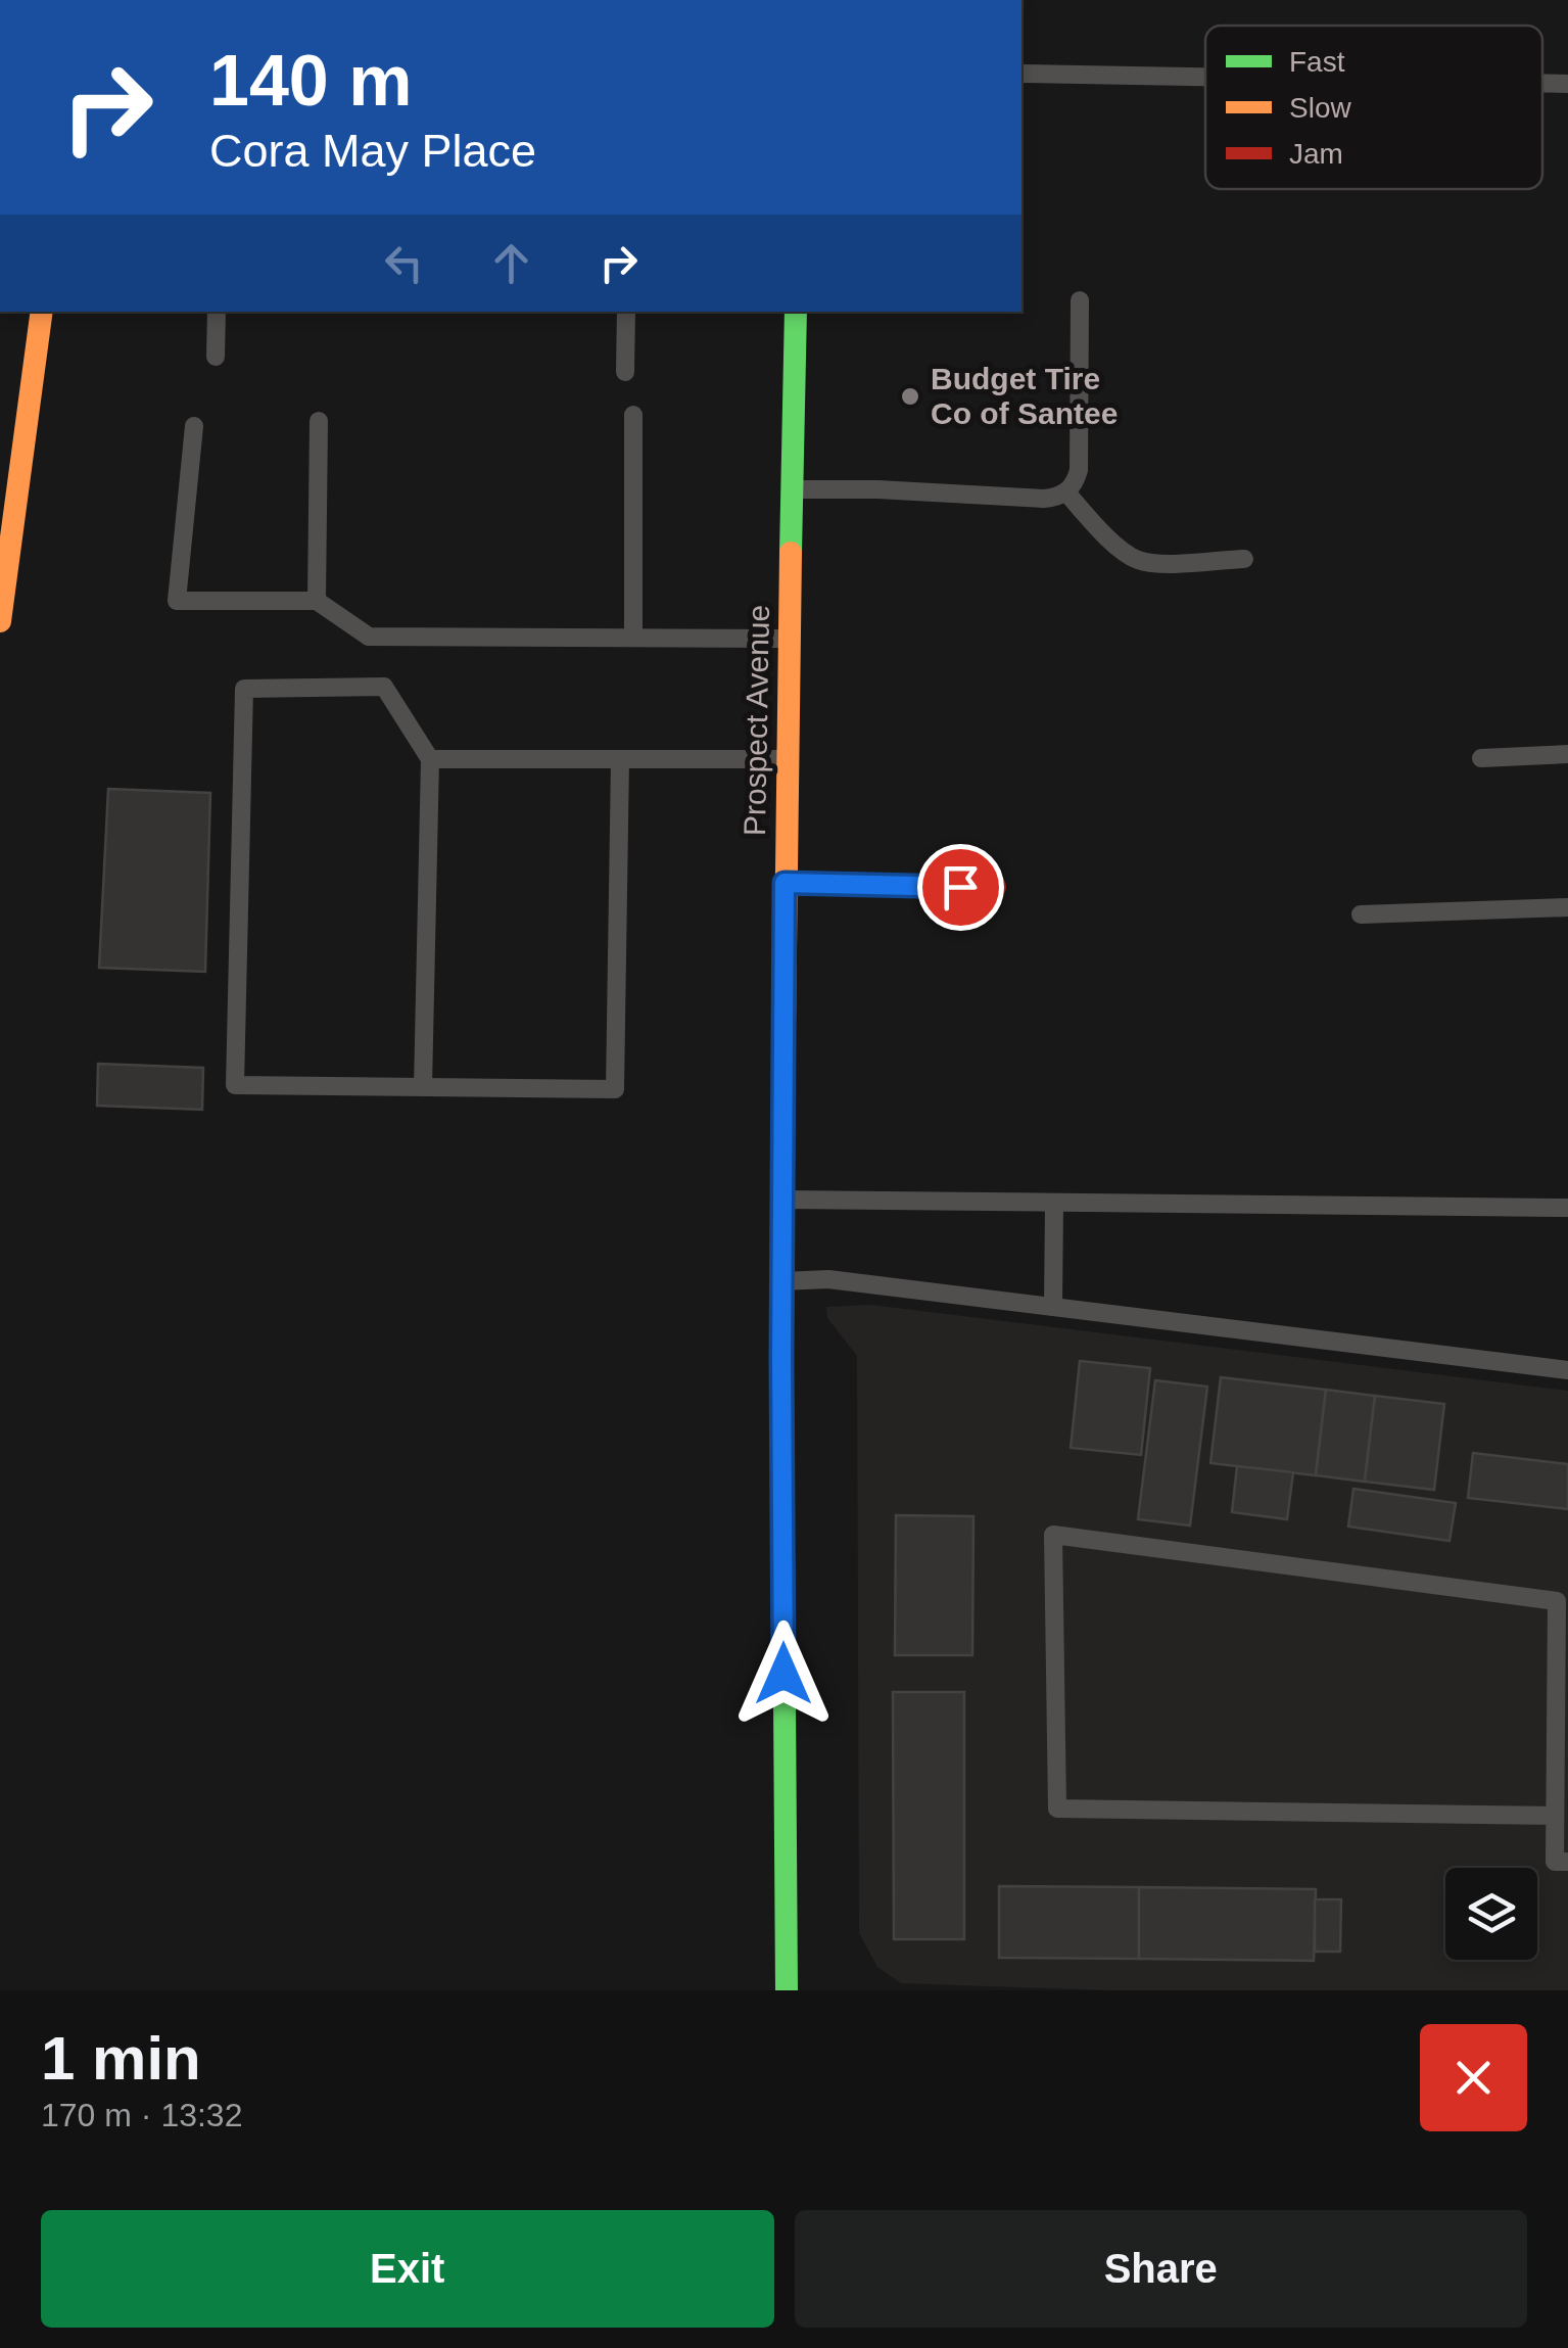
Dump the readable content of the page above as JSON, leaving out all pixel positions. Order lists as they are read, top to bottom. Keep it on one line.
{"streets":{"main road":["Prospect Avenue"]},"places":["Budget Tire Co of Santee"],"legend":["Fast","Slow","Jam"],"page":{"turn":["140 m","Cora May Place"],"heading":["1 min","170 m · 13:32"],"buttons":["Exit","Share"]}}
